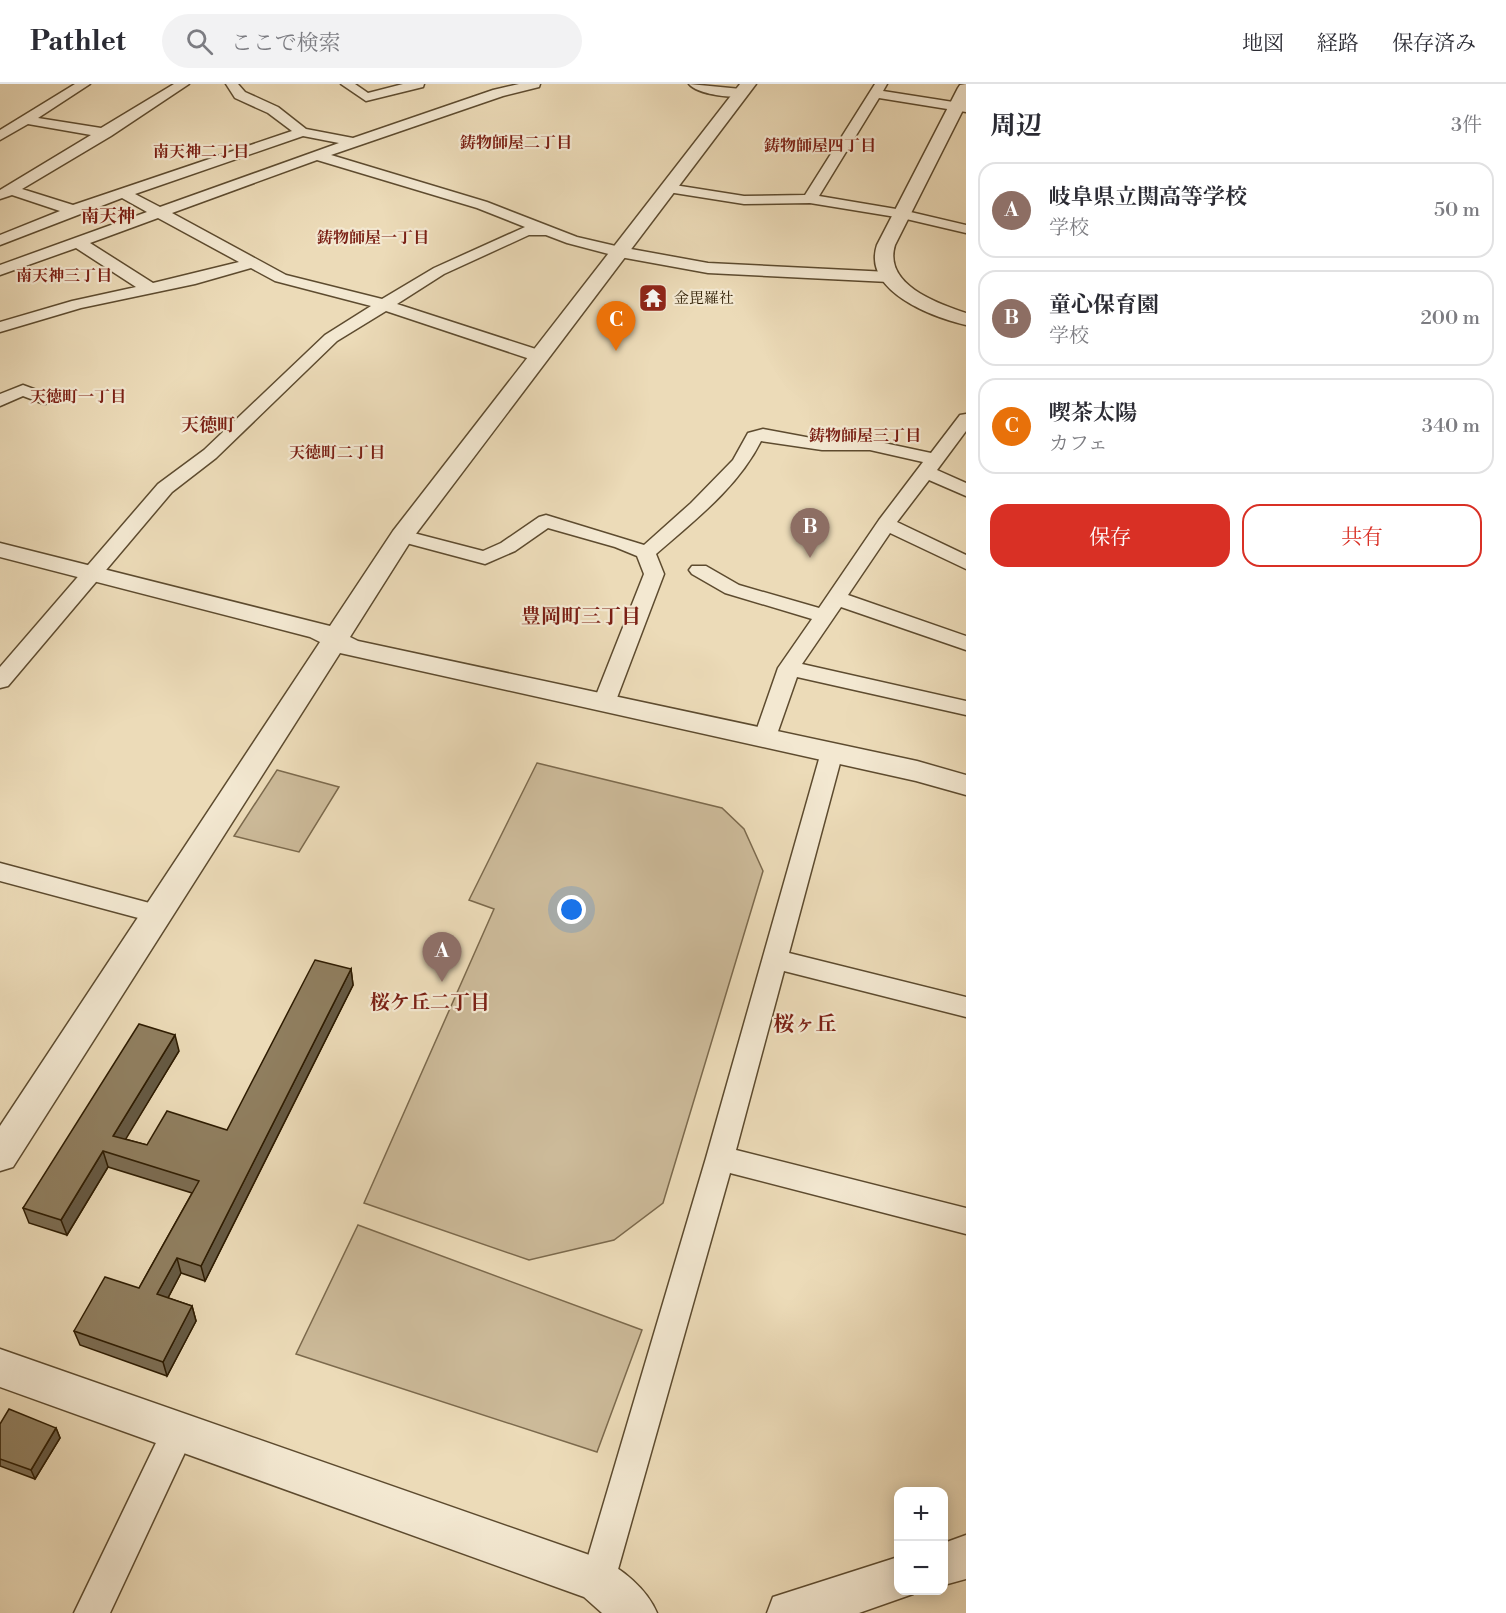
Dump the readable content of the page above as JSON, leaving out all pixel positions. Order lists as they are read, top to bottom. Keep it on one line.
{"districts":["鋳物師屋二丁目","鋳物師屋四丁目","南天神二丁目","南天神","鋳物師屋一丁目","南天神三丁目","天徳町一丁目","天徳町","鋳物師屋三丁目","天徳町二丁目","豊岡町三丁目","桜ケ丘二丁目","桜ヶ丘"],"places":{"temple":["金毘羅社"]},"page":{"header":"Pathlet","search":"ここで検索","nav":["地図","経路","保存済み"],"heading":["周辺","3件"],"list":[{"mark":"A","name":"岐阜県立関高等学校","note":"学校","value":"50 m"},{"mark":"B","name":"童心保育園","note":"学校","value":"200 m"},{"mark":"C","name":"喫茶太陽","note":"カフェ","value":"340 m"}],"pins":["C","B","A"],"buttons":["保存","共有"],"map_buttons":["+","−"]}}
